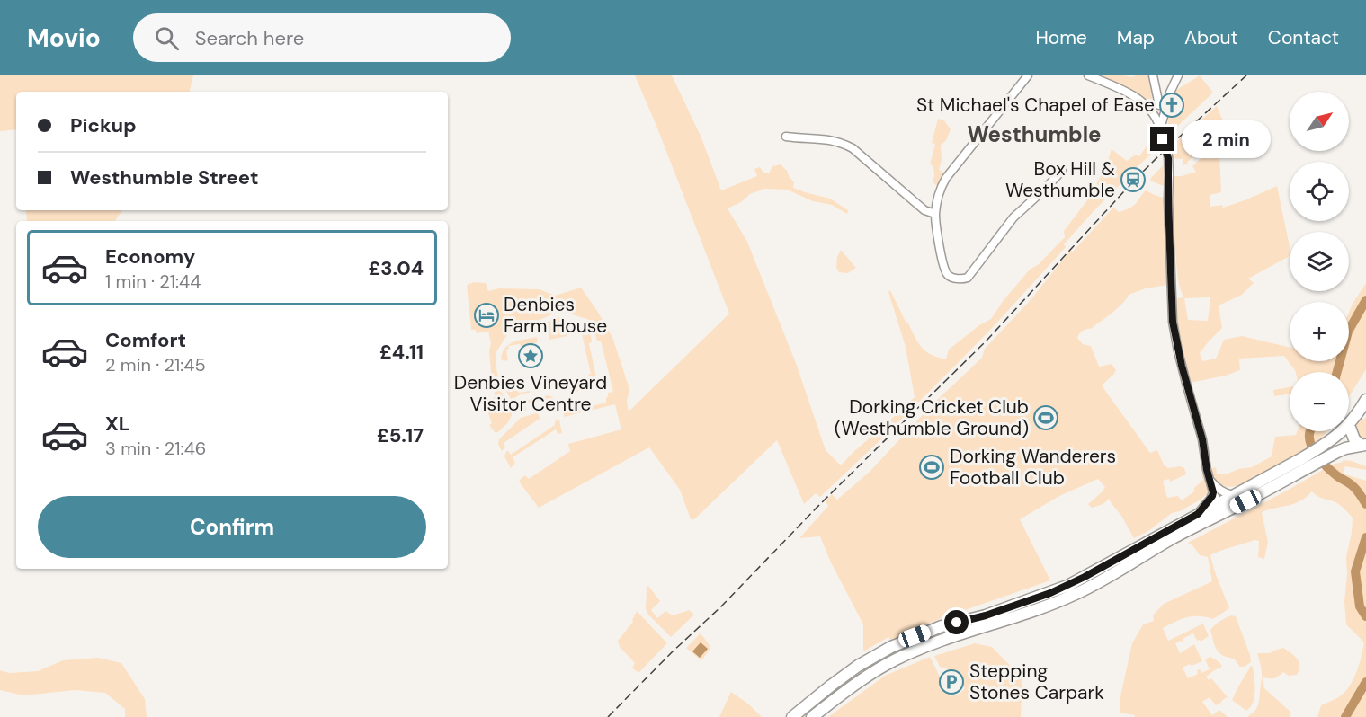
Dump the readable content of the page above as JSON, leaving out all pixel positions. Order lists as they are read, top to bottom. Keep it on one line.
{"districts":["Westhumble"],"places":{"church":["St Michael's Chapel of Ease"],"station":["Box Hill & Westhumble"],"hotel":["Denbies Farm House"],"place":["Denbies Vineyard Visitor Centre"],"sports":["Dorking Cricket Club (Westhumble Ground)","Dorking Wanderers Football Club"],"parking":["Stepping Stones Carpark"]},"north":"top right","page":{"header":"Movio","search":"Search here","nav":["Home","Map","About","Contact"],"map_buttons":["+","−"],"banner":["Pickup","Westhumble Street"],"bubble":"2 min","list":[{"name":"Economy","note":"1 min · 21:44","value":"£3.04"},{"name":"Comfort","note":"2 min · 21:45","value":"£4.11"},{"name":"XL","note":"3 min · 21:46","value":"£5.17"}],"buttons":"Confirm"}}
